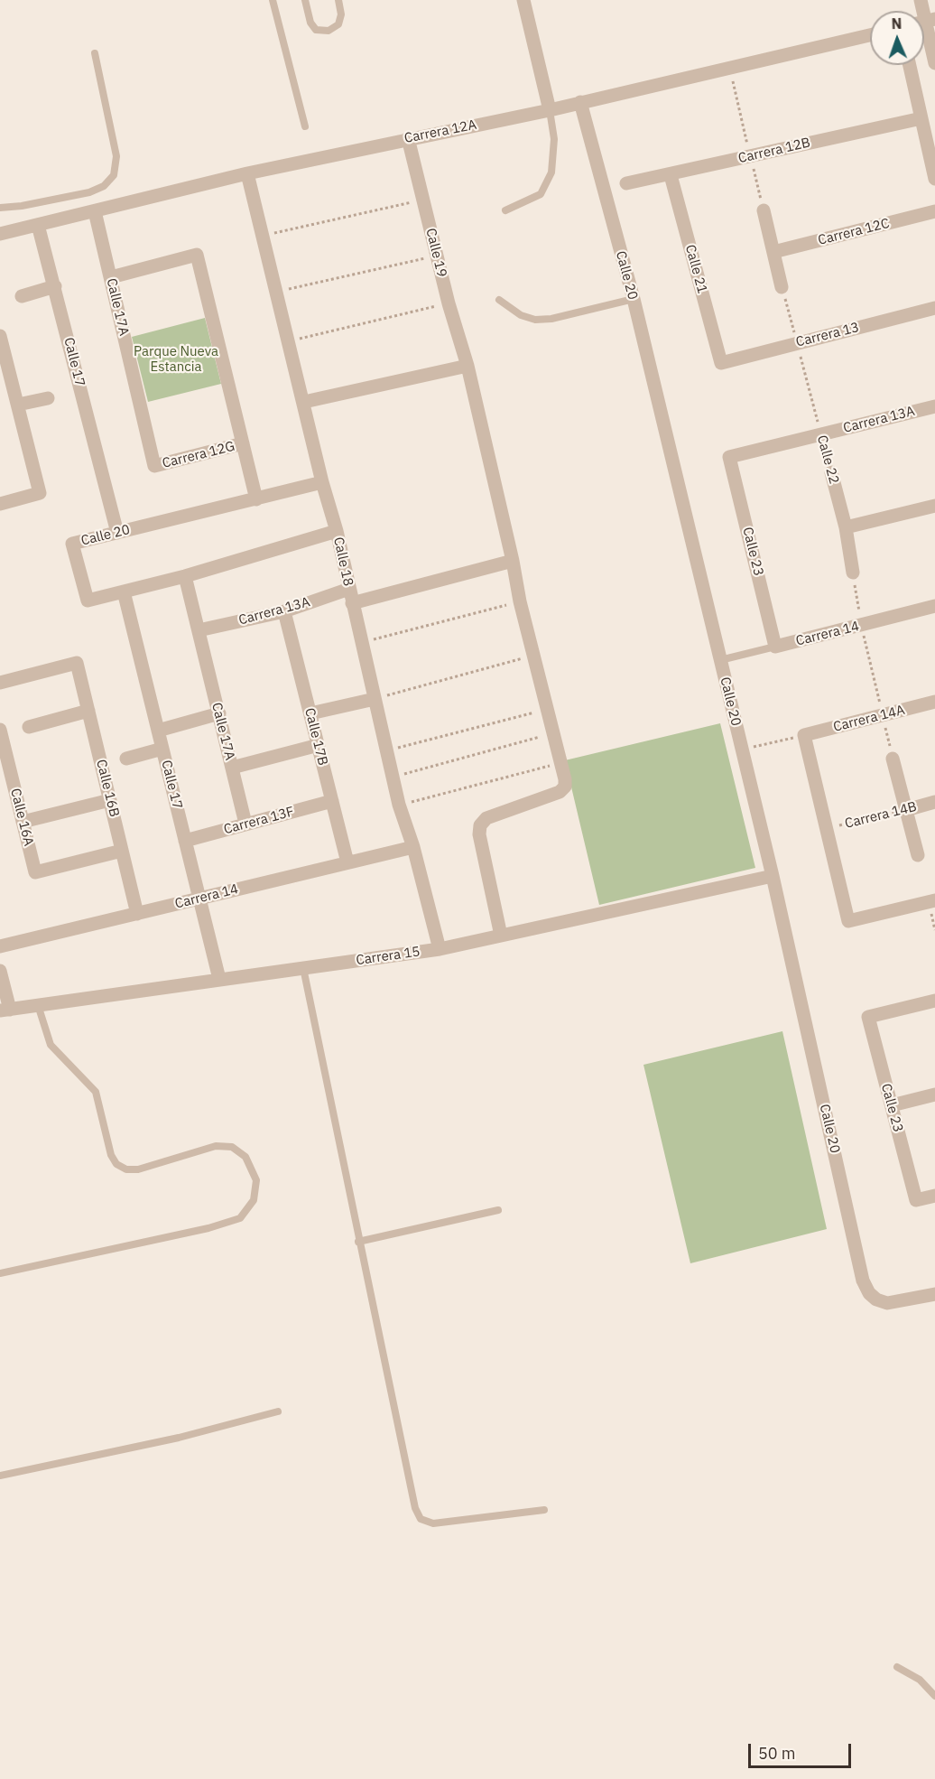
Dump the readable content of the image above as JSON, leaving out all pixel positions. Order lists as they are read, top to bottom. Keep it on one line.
{"streets":{"street":["Carrera 12A","Carrera 12B","Carrera 12C","Calle 19","Calle 21","Calle 20","Calle 17A","Carrera 13","Calle 17","Carrera 13A","Carrera 12G","Calle 22","Calle 23","Calle 18","Carrera 14","Carrera 14A","Calle 17B","Calle 16B","Carrera 14B","Calle 16A","Carrera 13F","Carrera 15"]},"crossings":[["Carrera 12A","Calle 19"],["Carrera 12A","Calle 20"],["Carrera 12A","Calle 17A"],["Carrera 12A","Calle 17"],["Carrera 12A","Calle 18"],["Carrera 12B","Calle 21"],["Calle 21","Carrera 13"],["Calle 20","Calle 17A"],["Calle 20","Calle 17"],["Calle 20","Calle 18"],["Calle 20","Carrera 14"],["Calle 20","Carrera 15"],["Calle 17A","Carrera 13A"],["Calle 17A","Carrera 12G"],["Calle 17A","Carrera 13F"],["Carrera 13","Calle 22"],["Calle 17","Carrera 14"],["Calle 17","Carrera 13F"],["Calle 17","Carrera 15"],["Carrera 13A","Calle 22"],["Carrera 13A","Calle 23"],["Carrera 13A","Calle 18"],["Carrera 13A","Calle 17B"],["Calle 23","Carrera 14"],["Calle 18","Carrera 14"],["Calle 18","Carrera 15"],["Carrera 14","Calle 17B"],["Carrera 14","Calle 16B"],["Calle 17B","Carrera 13F"],["Calle 16B","Calle 16A"]],"parks":["Parque Nueva Estancia"],"scale_bar":"50 m","north":"top"}
